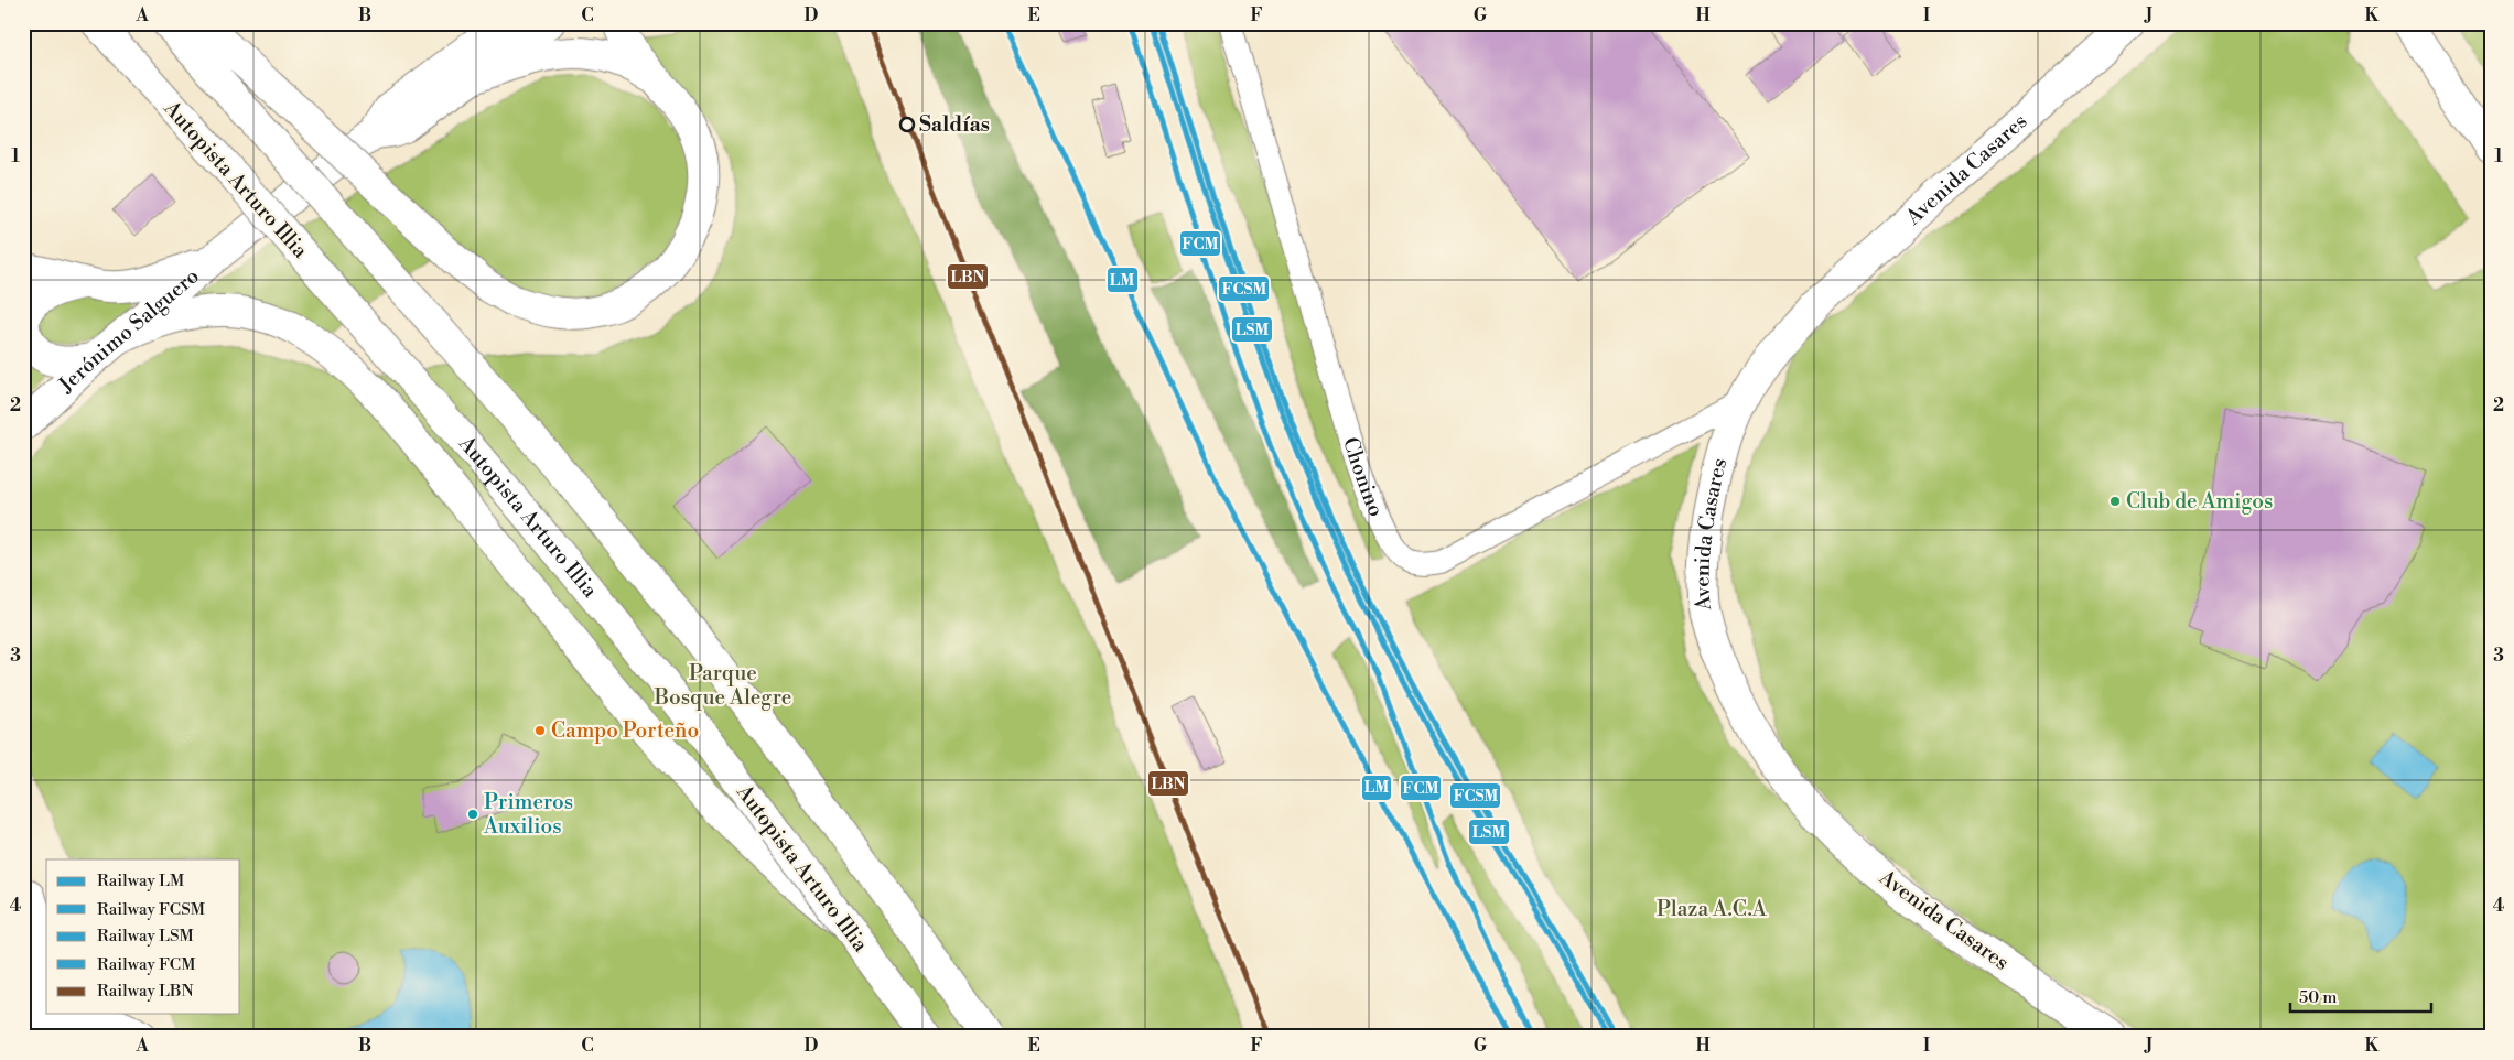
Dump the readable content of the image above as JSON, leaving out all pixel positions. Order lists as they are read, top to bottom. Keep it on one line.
{"streets":{"main road":["Avenida Casares","Autopista Arturo Illia","Jerónimo Salguero"],"street":["Chonino"]},"crossings":[["Avenida Casares","Chonino"]],"parks":["Parque Bosque Alegre","Plaza A.C.A"],"places":["Saldías","Club de Amigos","Campo Porteño","Primeros Auxilios"],"lines":["rail line LM","rail line FCSM","rail line FCM","rail line LBN","rail line LSM"],"legend":["Railway LM","Railway FCSM","Railway LSM","Railway FCM","Railway LBN"],"scale_bar":"50 m","grid":{"columns":["A","B","C","D","E","F","G","H","I","J","K"],"rows":["1","2","3","4"]}}
